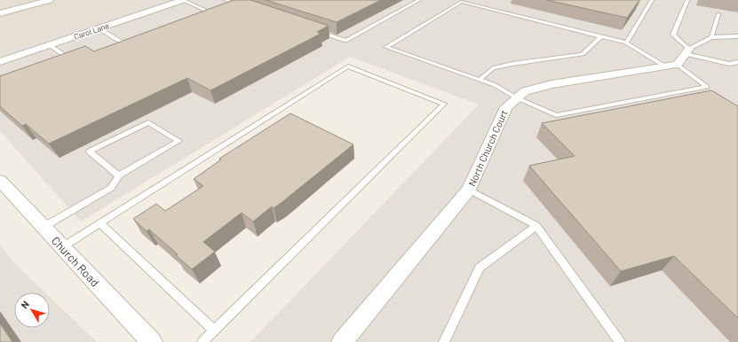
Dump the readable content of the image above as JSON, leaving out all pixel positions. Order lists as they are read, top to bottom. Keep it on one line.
{"streets":{"street":["Carol Lane","North Church Court","Church Road"]},"north":"top left"}
